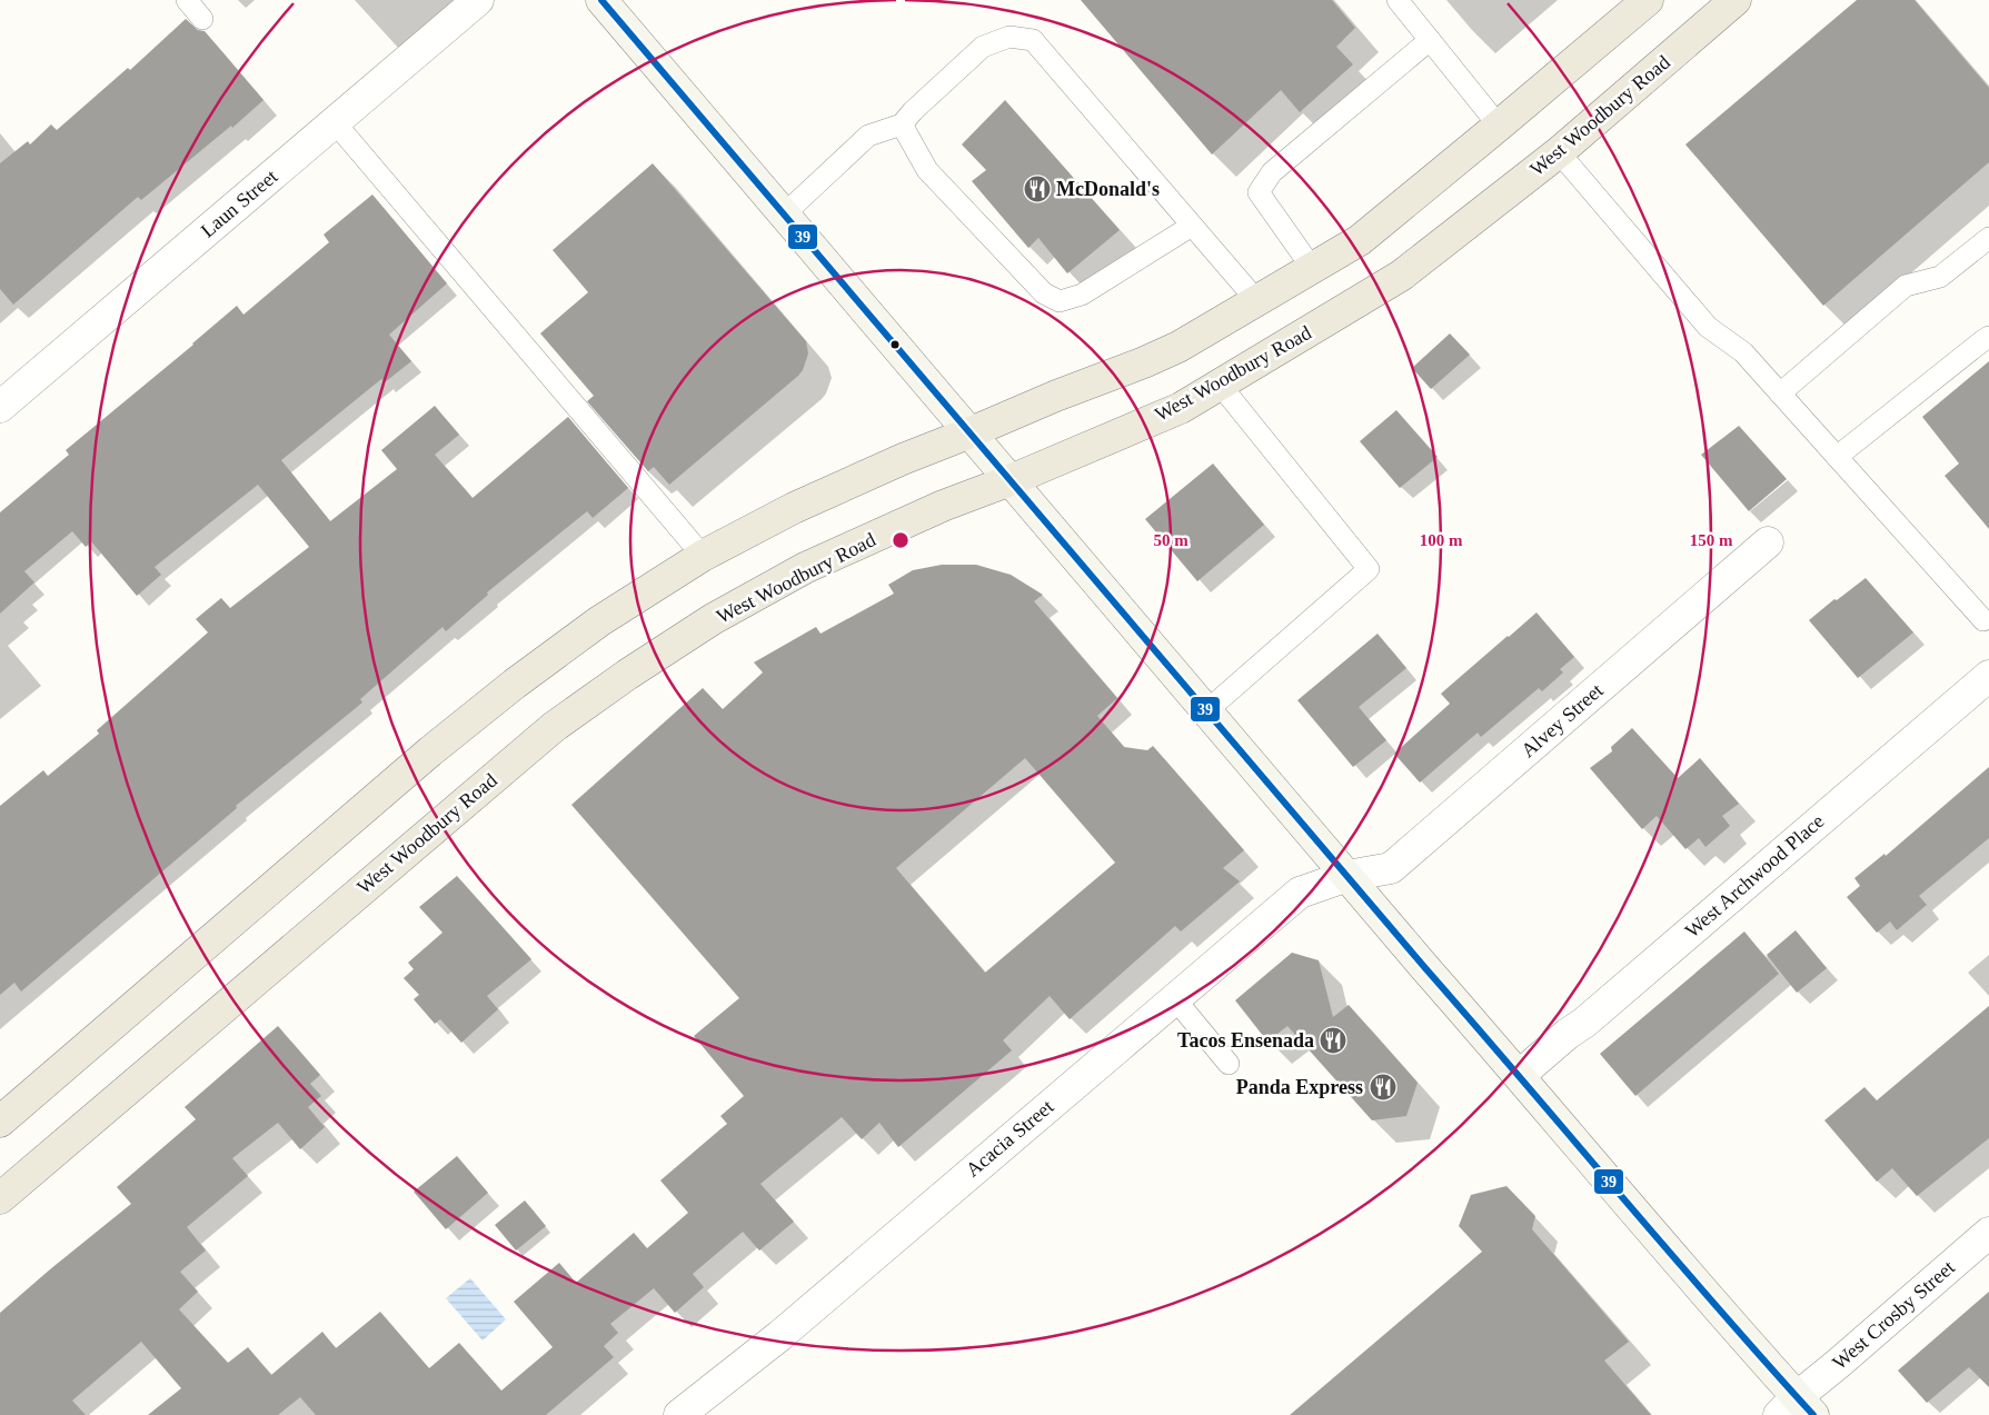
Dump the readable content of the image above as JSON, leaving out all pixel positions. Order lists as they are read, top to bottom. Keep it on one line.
{"streets":{"main road":["West Woodbury Road"],"street":["Laun Street","Alvey Street","West Archwood Place","Acacia Street","West Crosby Street"]},"crossings":[["Alvey Street","Acacia Street"]],"places":{"restaurant":["McDonald's","Tacos Ensenada","Panda Express"]},"lines":["transit line 39"],"rings":["50 m","100 m","150 m"]}
